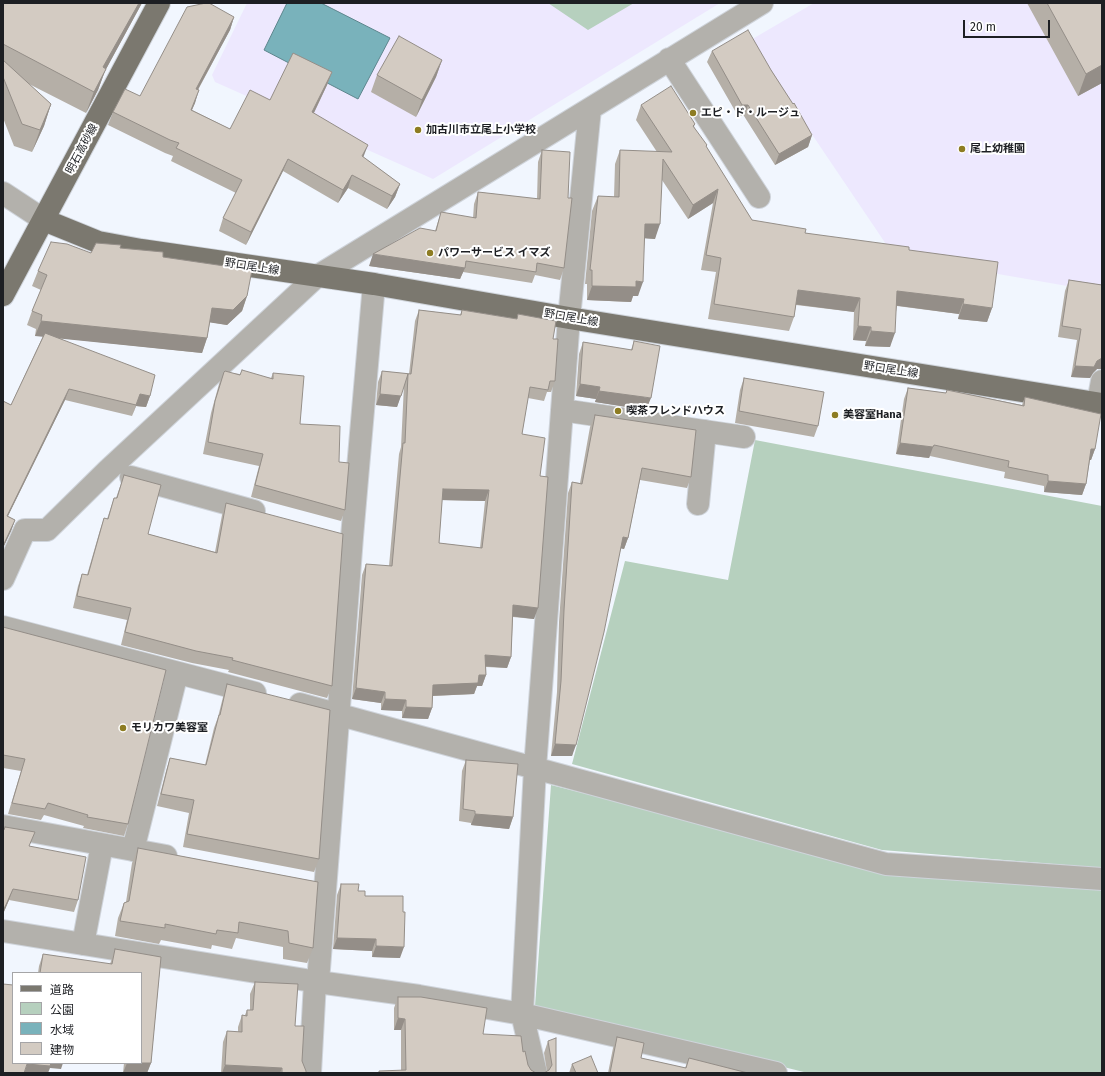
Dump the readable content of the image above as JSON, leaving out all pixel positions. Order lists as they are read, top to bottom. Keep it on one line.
{"streets":{"main road":["明石高砂線","野口尾上線"]},"crossings":[["明石高砂線","野口尾上線"]],"places":["エピ・ド・ルージュ","加古川市立尾上小学校","尾上幼稚園","パワーサービス イマズ","喫茶フレンドハウス","美容室Hana","モリカワ美容室"],"legend":["道路","公園","水域","建物"],"scale_bar":"20 m"}
